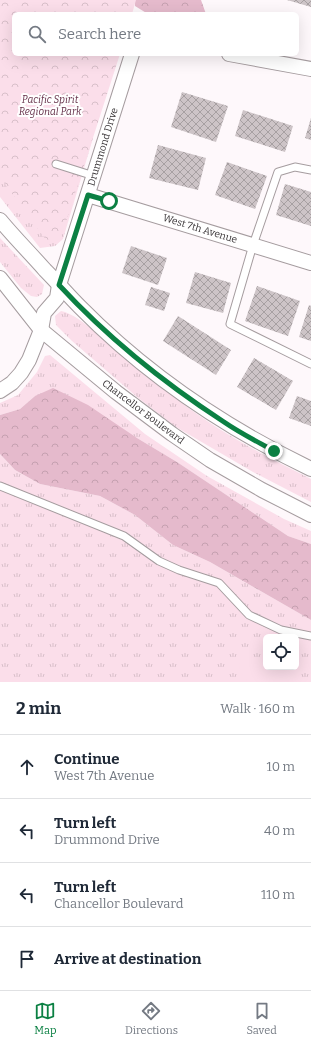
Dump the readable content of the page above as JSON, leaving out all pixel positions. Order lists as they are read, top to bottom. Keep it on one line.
{"streets":{"street":["Drummond Drive","West 7th Avenue","Chancellor Boulevard"]},"crossings":[["Drummond Drive","West 7th Avenue"],["Drummond Drive","Chancellor Boulevard"]],"parks":["Pacific Spirit Regional Park"],"page":{"search":"Search here","heading":["2 min","Walk · 160 m"],"list":[["Continue","West 7th Avenue","10 m"],["Turn left","Drummond Drive","40 m"],["Turn left","Chancellor Boulevard","110 m"],"Arrive at destination"],"nav":["Map","Directions","Saved"]}}
